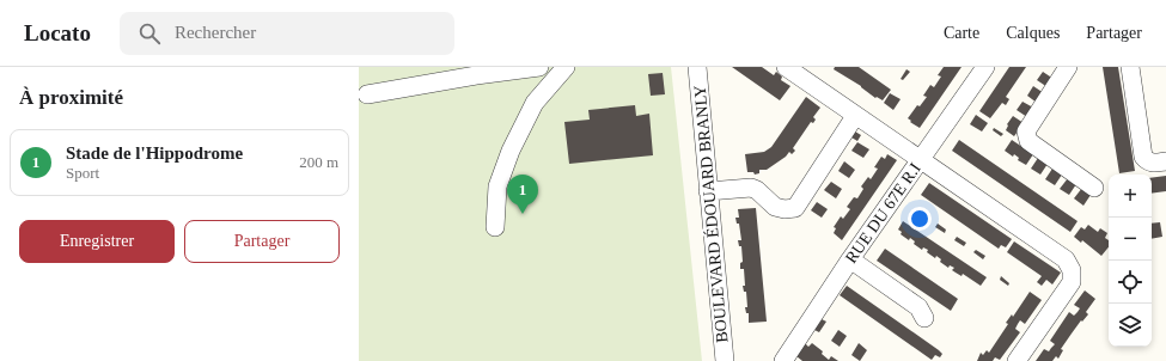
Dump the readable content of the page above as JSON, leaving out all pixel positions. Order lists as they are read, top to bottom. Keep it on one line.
{"streets":{"street":["RUE DU 67E R.I","BOULEVARD ÉDOUARD BRANLY"]},"page":{"header":"Locato","search":"Rechercher","nav":["Carte","Calques","Partager"],"heading":"À proximité","list":[{"mark":"1","name":"Stade de l'Hippodrome","note":"Sport","value":"200 m"}],"map_buttons":["+","−"],"pins":"1","buttons":["Enregistrer","Partager"]}}
